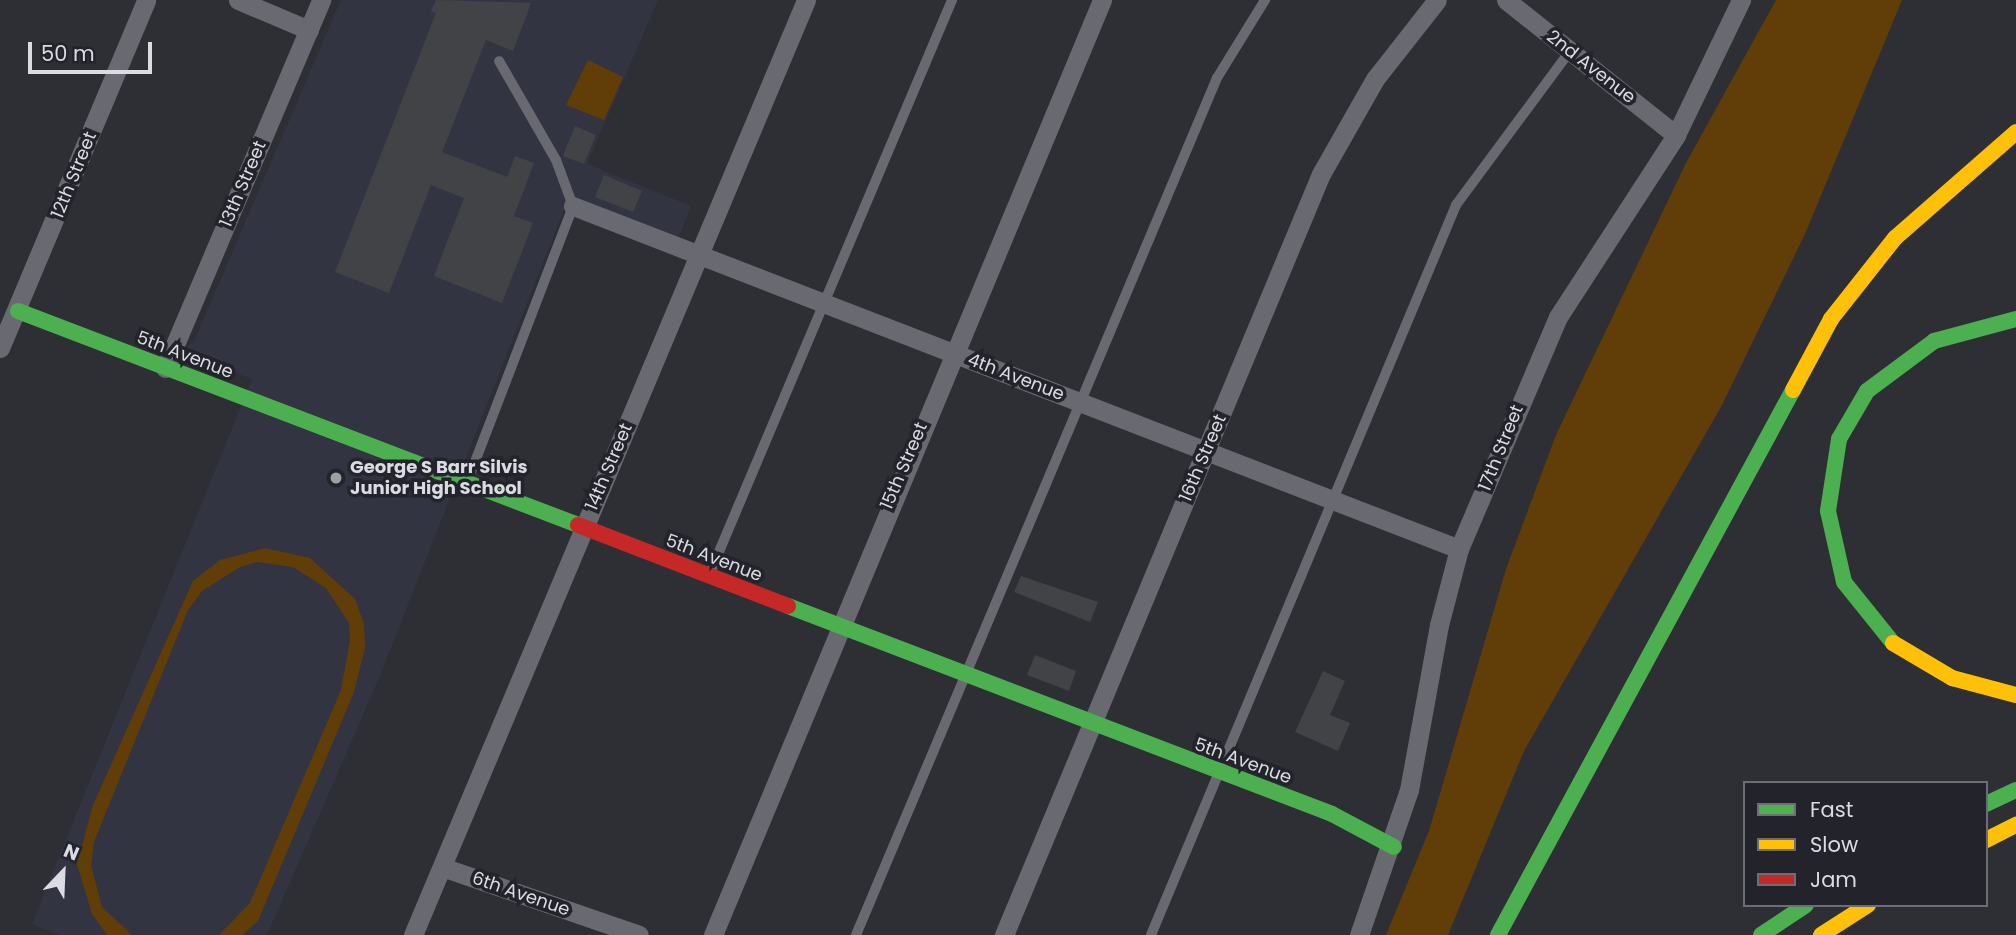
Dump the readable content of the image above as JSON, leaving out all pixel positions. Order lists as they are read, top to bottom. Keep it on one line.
{"streets":{"main road":["5th Avenue"],"street":["2nd Avenue","12th Street","13th Street","4th Avenue","17th Street","16th Street","15th Street","14th Street","6th Avenue"]},"crossings":[["2nd Avenue","17th Street"],["12th Street","5th Avenue"],["13th Street","5th Avenue"],["5th Avenue","17th Street"],["5th Avenue","16th Street"],["5th Avenue","15th Street"],["5th Avenue","14th Street"],["4th Avenue","17th Street"],["4th Avenue","16th Street"],["4th Avenue","15th Street"],["4th Avenue","14th Street"],["14th Street","6th Avenue"]],"places":["George S Barr Silvis Junior High School"],"legend":["Fast","Slow","Jam"],"scale_bar":"50 m","north":"top right"}
